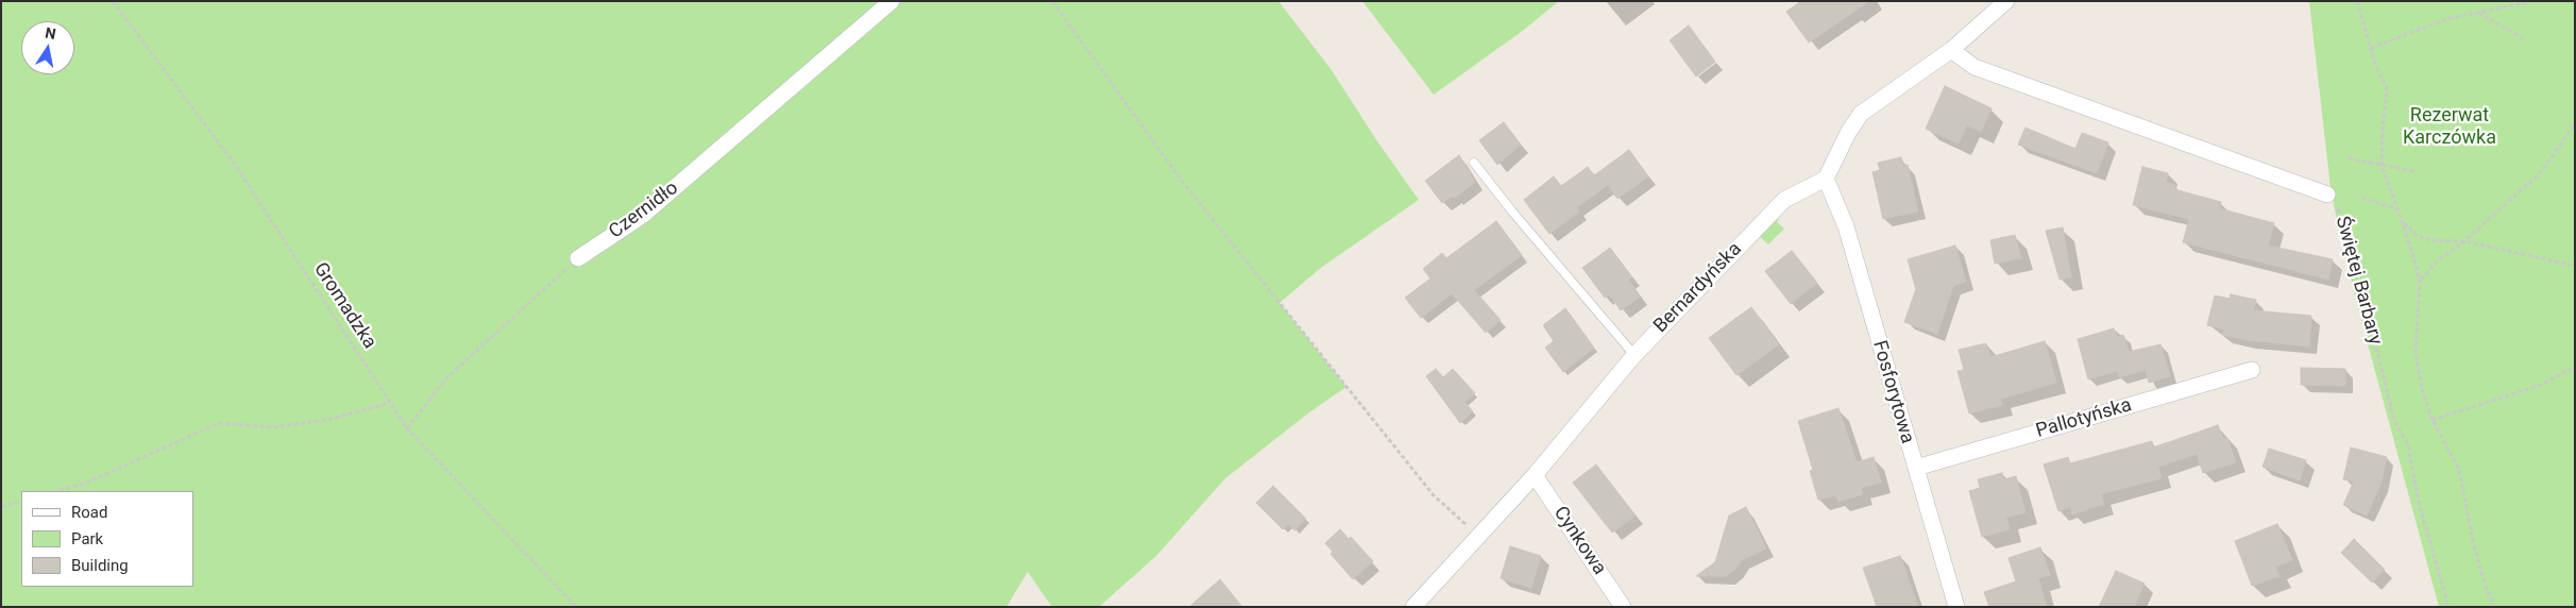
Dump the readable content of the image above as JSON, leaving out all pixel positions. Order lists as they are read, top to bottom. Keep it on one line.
{"streets":{"street":["Czernidło","Świętej Barbary","Bernardyńska","Fosforytowa","Pallotyńska","Cynkowa"],"path":["Gromadzka"]},"crossings":[["Bernardyńska","Fosforytowa"],["Bernardyńska","Cynkowa"],["Fosforytowa","Pallotyńska"]],"parks":["Rezerwat Karczówka"],"legend":["Road","Park","Building"],"north":"top"}
